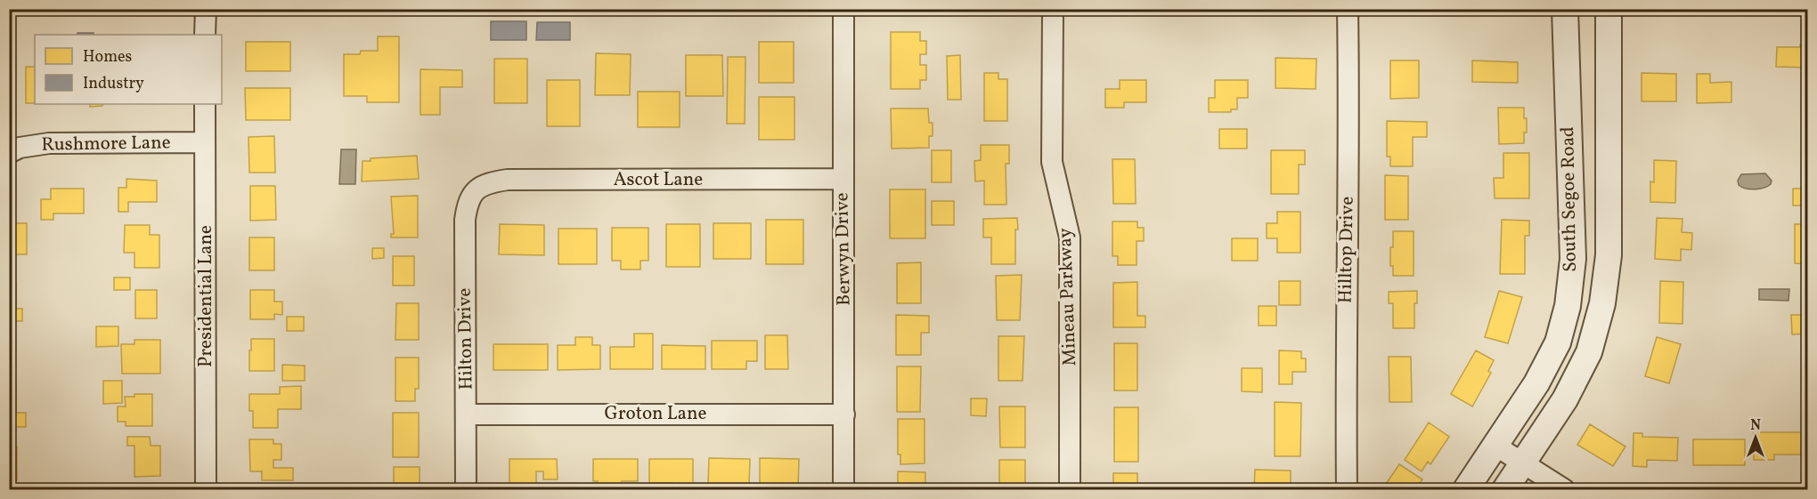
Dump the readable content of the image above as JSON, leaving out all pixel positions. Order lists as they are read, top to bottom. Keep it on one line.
{"streets":{"street":["Rushmore Lane","Ascot Lane","South Segoe Road","Berwyn Drive","Hilltop Drive","Presidential Lane","Mineau Parkway","Hilton Drive","Groton Lane"]},"crossings":[["Rushmore Lane","Presidential Lane"],["Ascot Lane","Berwyn Drive"],["Ascot Lane","Hilton Drive"],["Berwyn Drive","Groton Lane"],["Hilton Drive","Groton Lane"]],"legend":["Homes","Industry"],"north":"top"}
